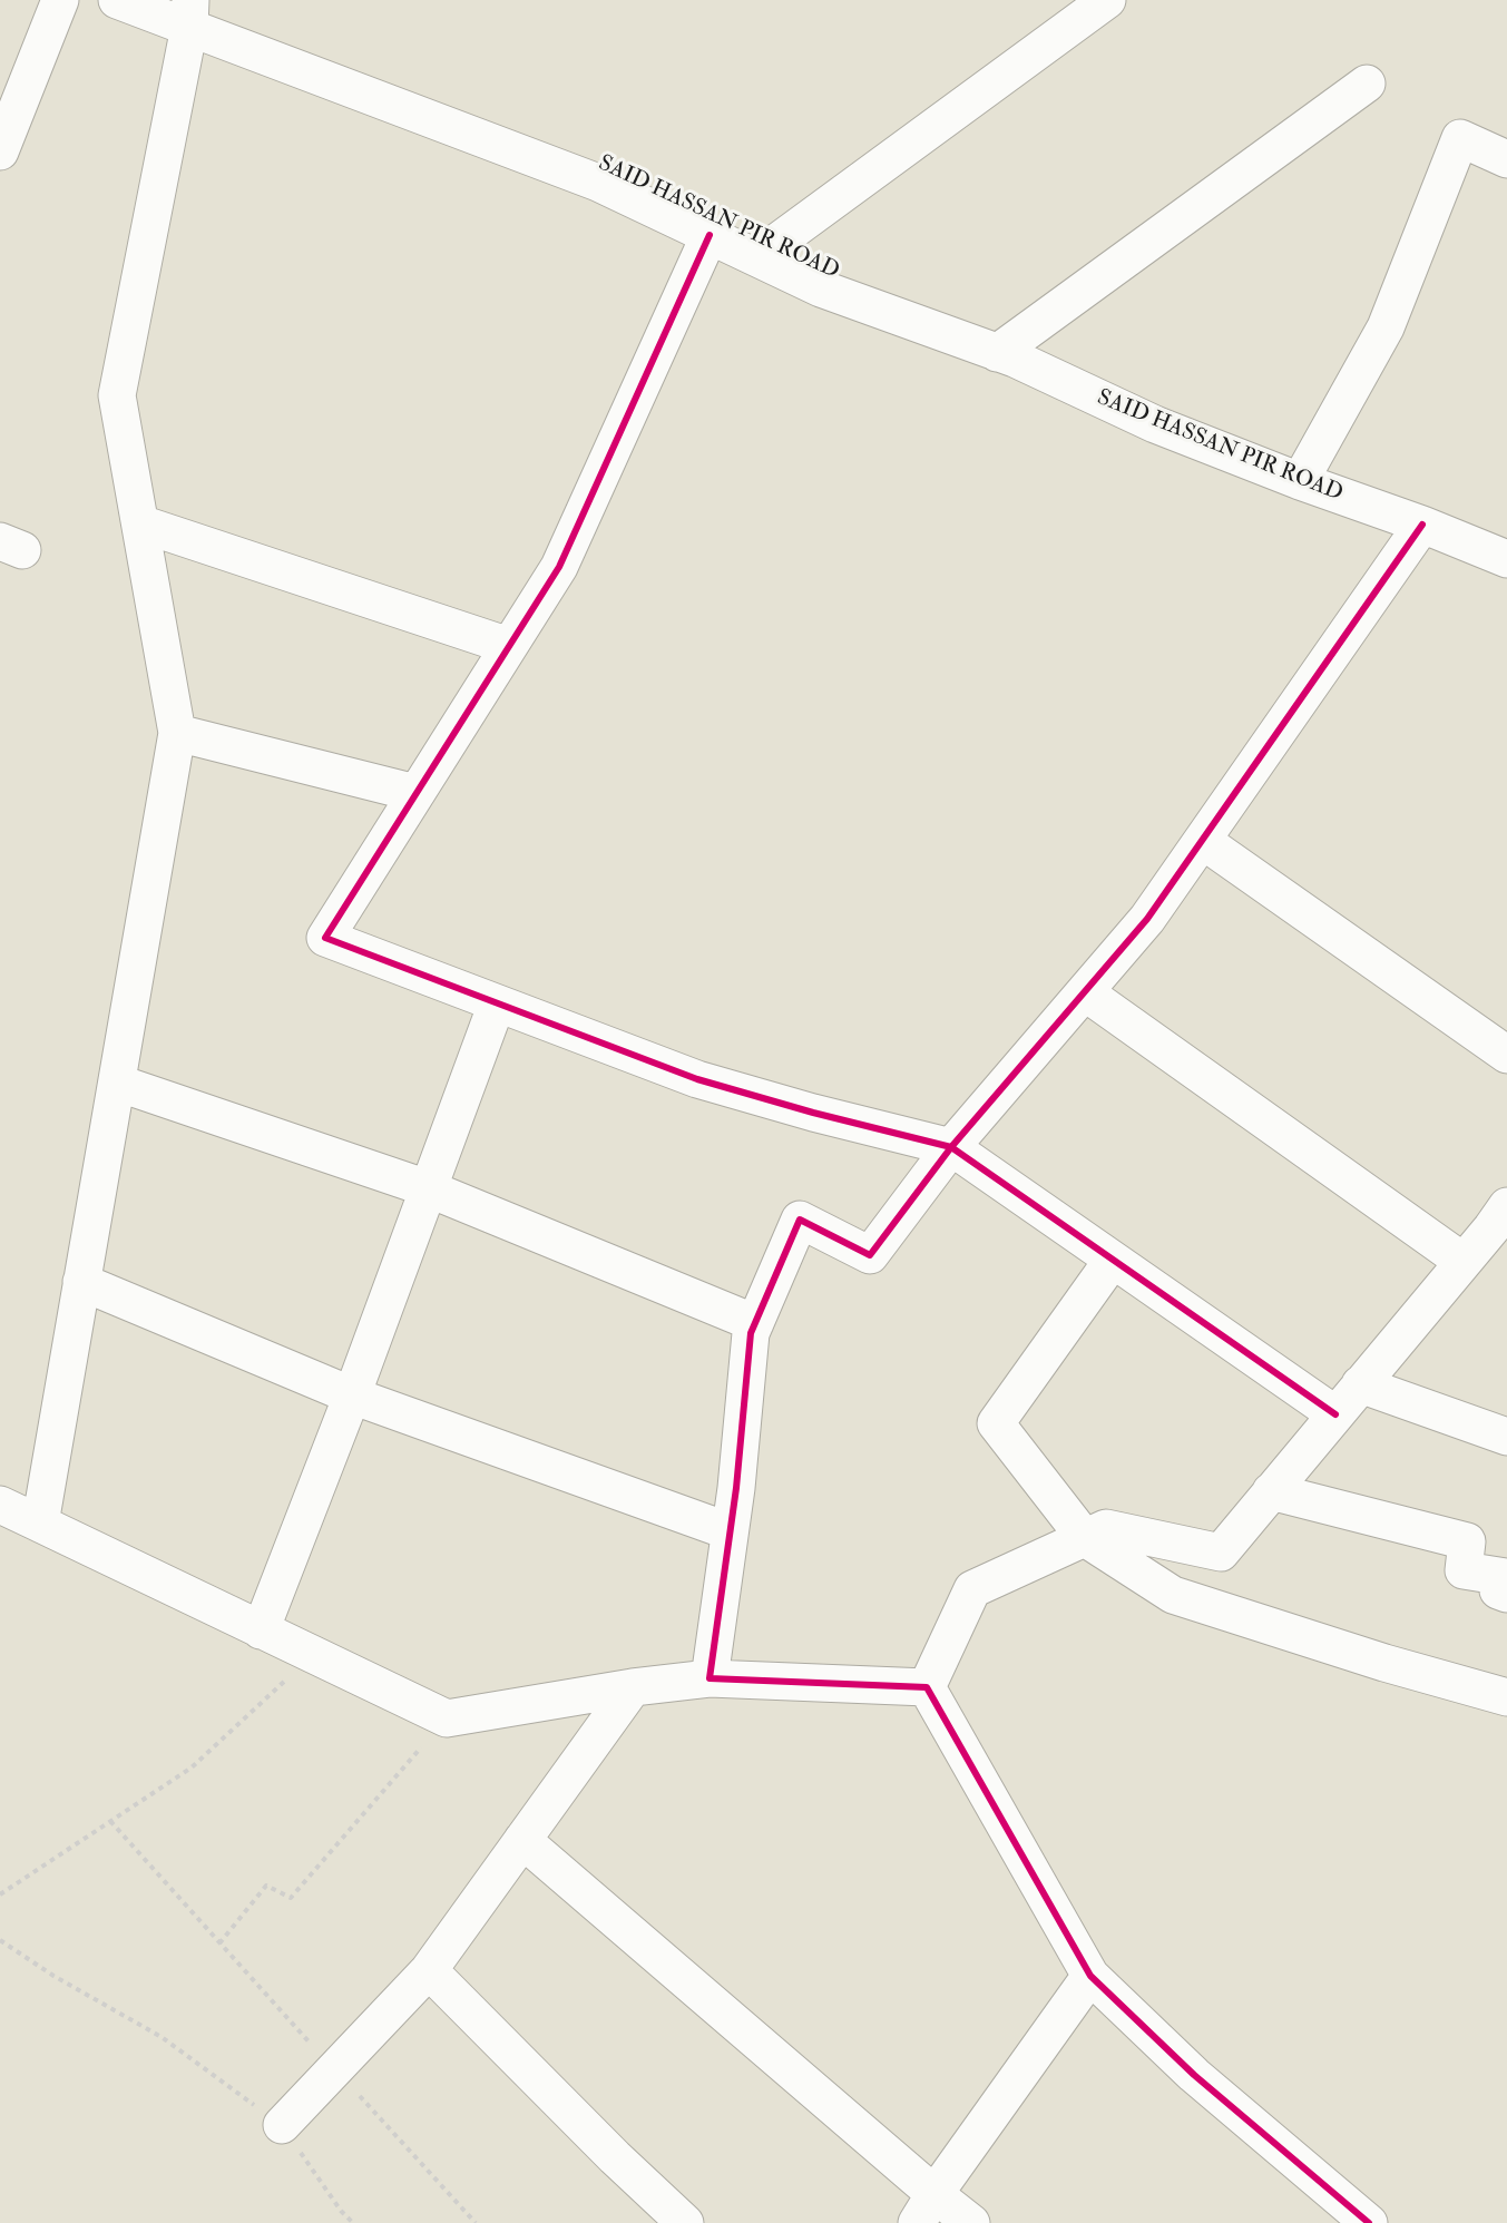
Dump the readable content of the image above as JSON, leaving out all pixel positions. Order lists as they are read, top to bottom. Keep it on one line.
{"streets":{"street":["SAID HASSAN PIR ROAD"]}}
